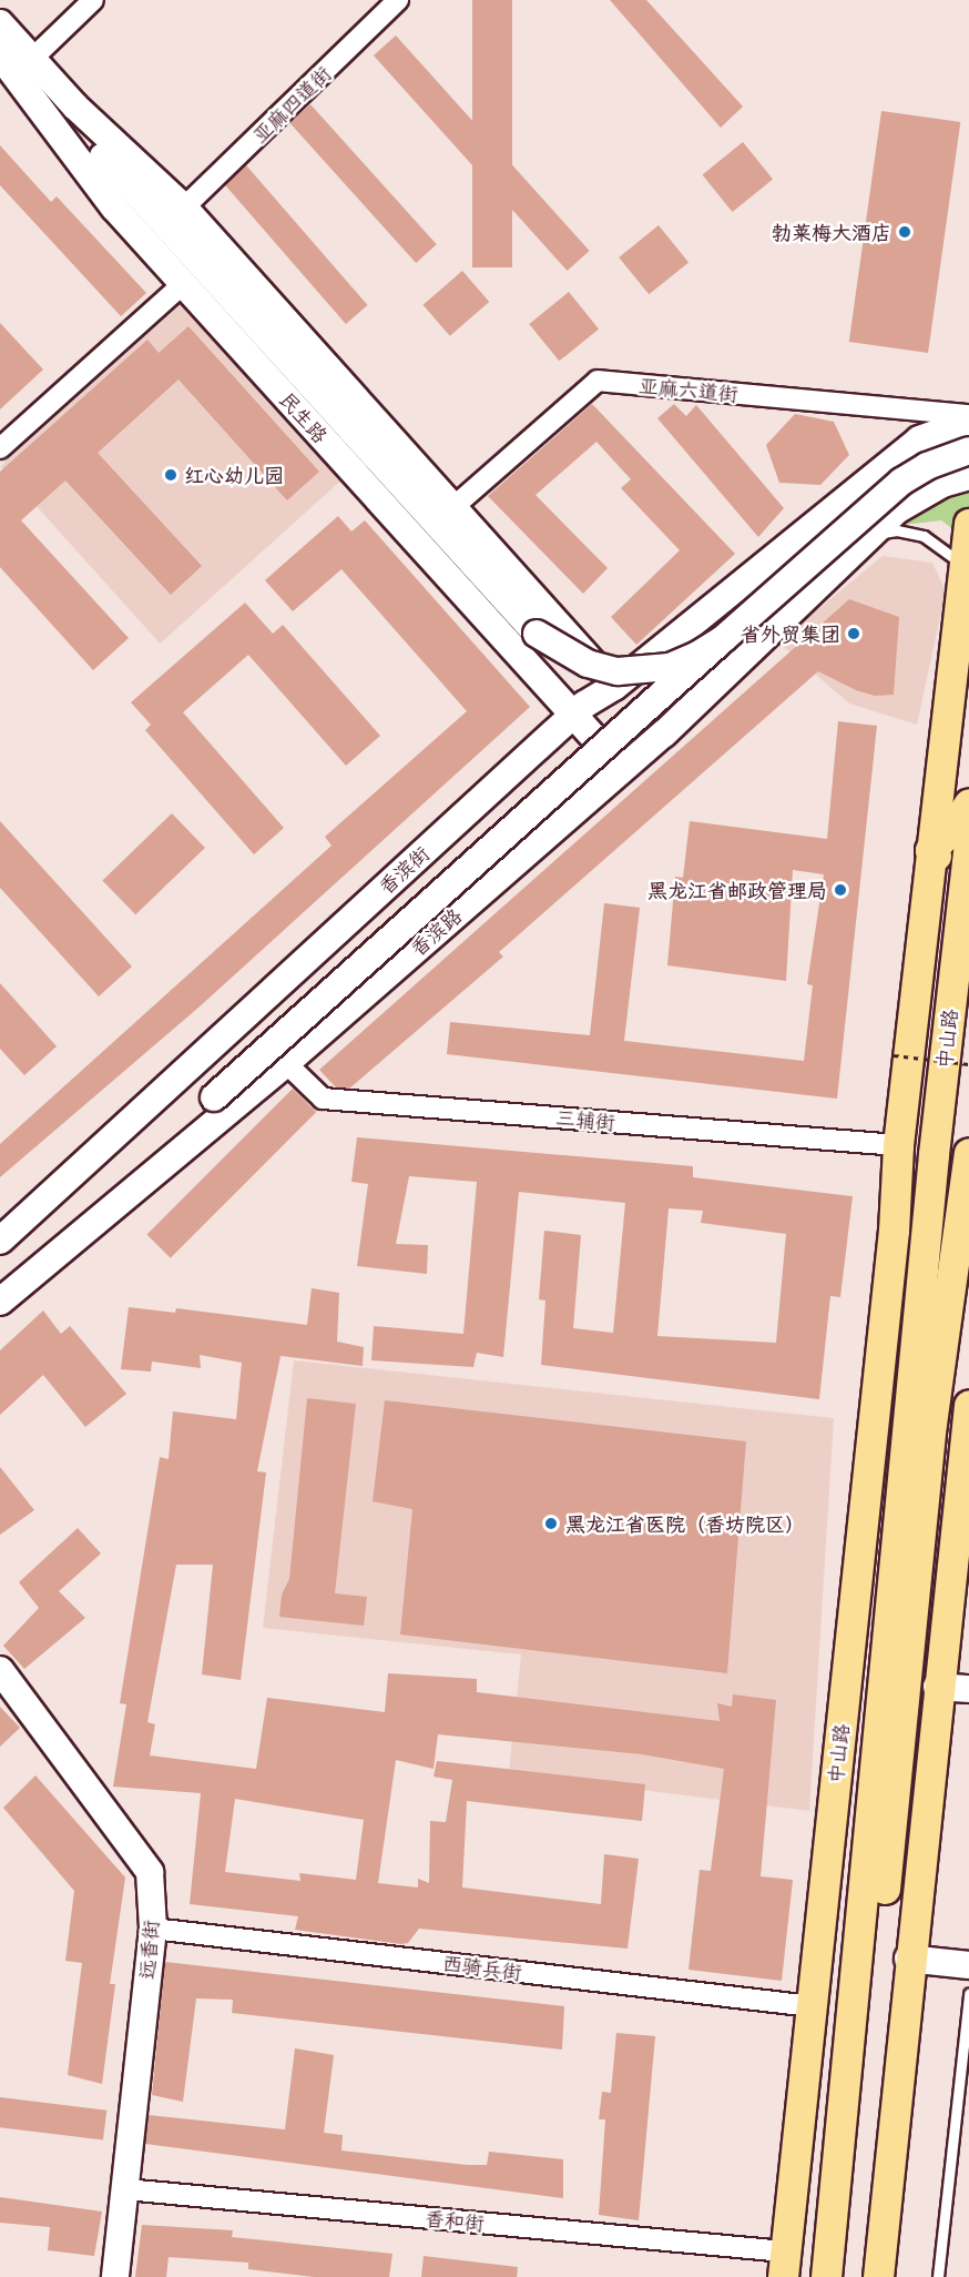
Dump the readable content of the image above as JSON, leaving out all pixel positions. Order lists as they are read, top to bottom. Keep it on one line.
{"streets":{"main road":["民生路","香滨街","香滨路","中山路","远香街"],"street":["亚麻四道街","亚麻六道街","三辅街","西骑兵街","香和街"]},"crossings":[["亚麻四道街","民生路"],["亚麻六道街","民生路"],["民生路","香滨街"],["民生路","香滨路"],["香滨路","三辅街"],["中山路","西骑兵街"],["中山路","香和街"],["远香街","西骑兵街"],["远香街","香和街"]],"places":["勃莱梅大酒店","红心幼儿园","省外贸集团","黑龙江省邮政管理局","黑龙江省医院（香坊院区）"]}
